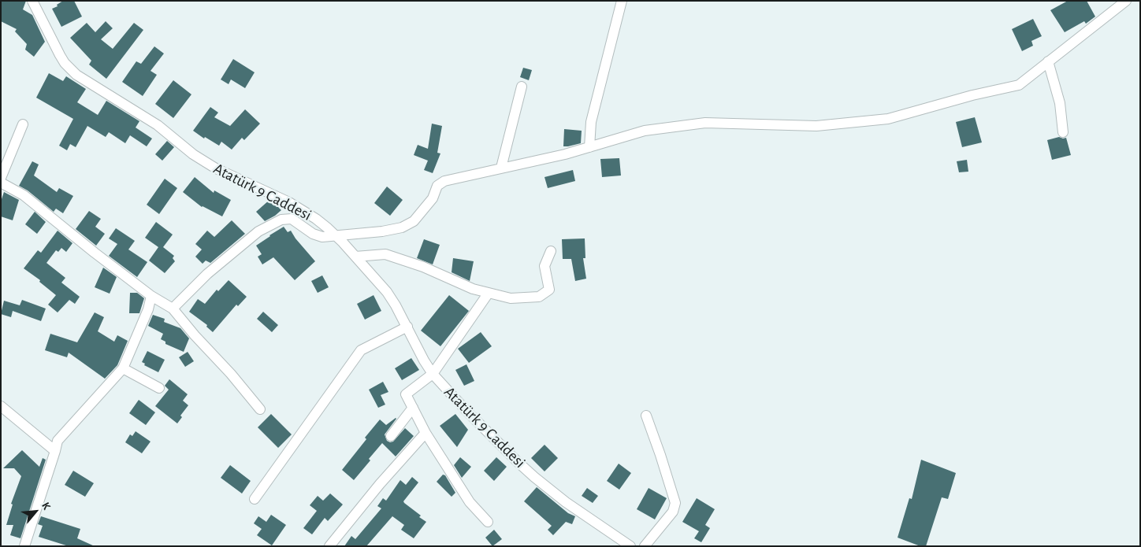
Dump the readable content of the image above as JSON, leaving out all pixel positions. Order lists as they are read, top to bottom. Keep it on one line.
{"streets":{"street":["Atatürk 9 Caddesi"]},"north":"top right"}
